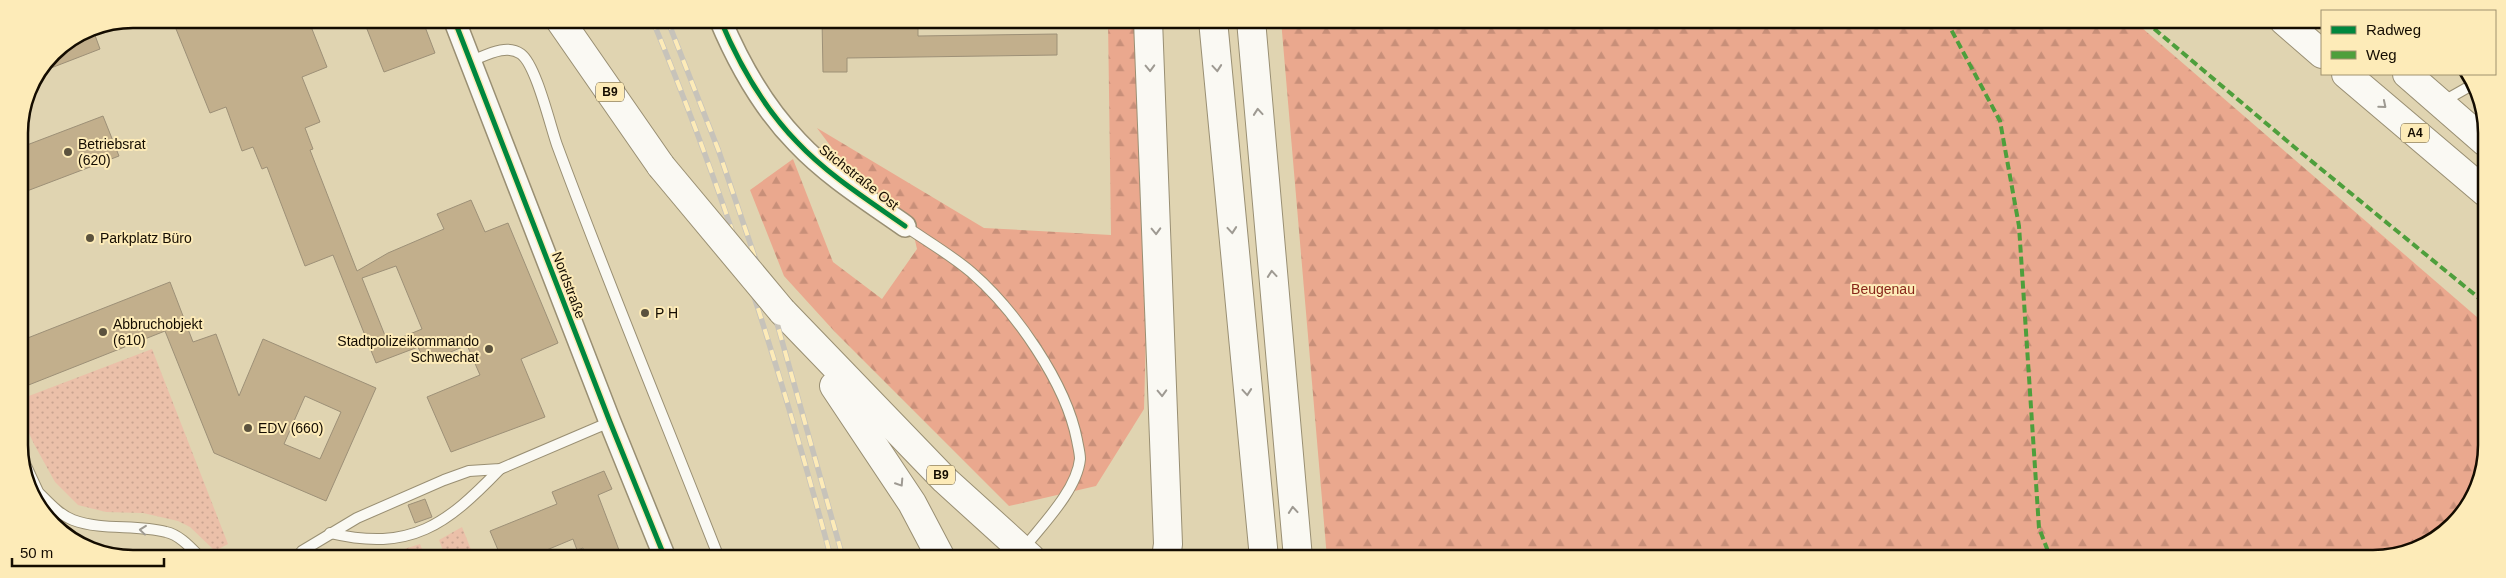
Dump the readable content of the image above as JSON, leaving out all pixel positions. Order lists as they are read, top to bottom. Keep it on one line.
{"streets":{"main road":["B9","A4"],"street":["Stichstraße Ost","Nordstraße"]},"parks":["Beugenau"],"places":["Betriebsrat (620)","Parkplatz Büro","P H","Abbruchobjekt (610)","Stadtpolizeikommando Schwechat","EDV (660)"],"legend":["Radweg","Weg"],"scale_bar":"50 m"}
